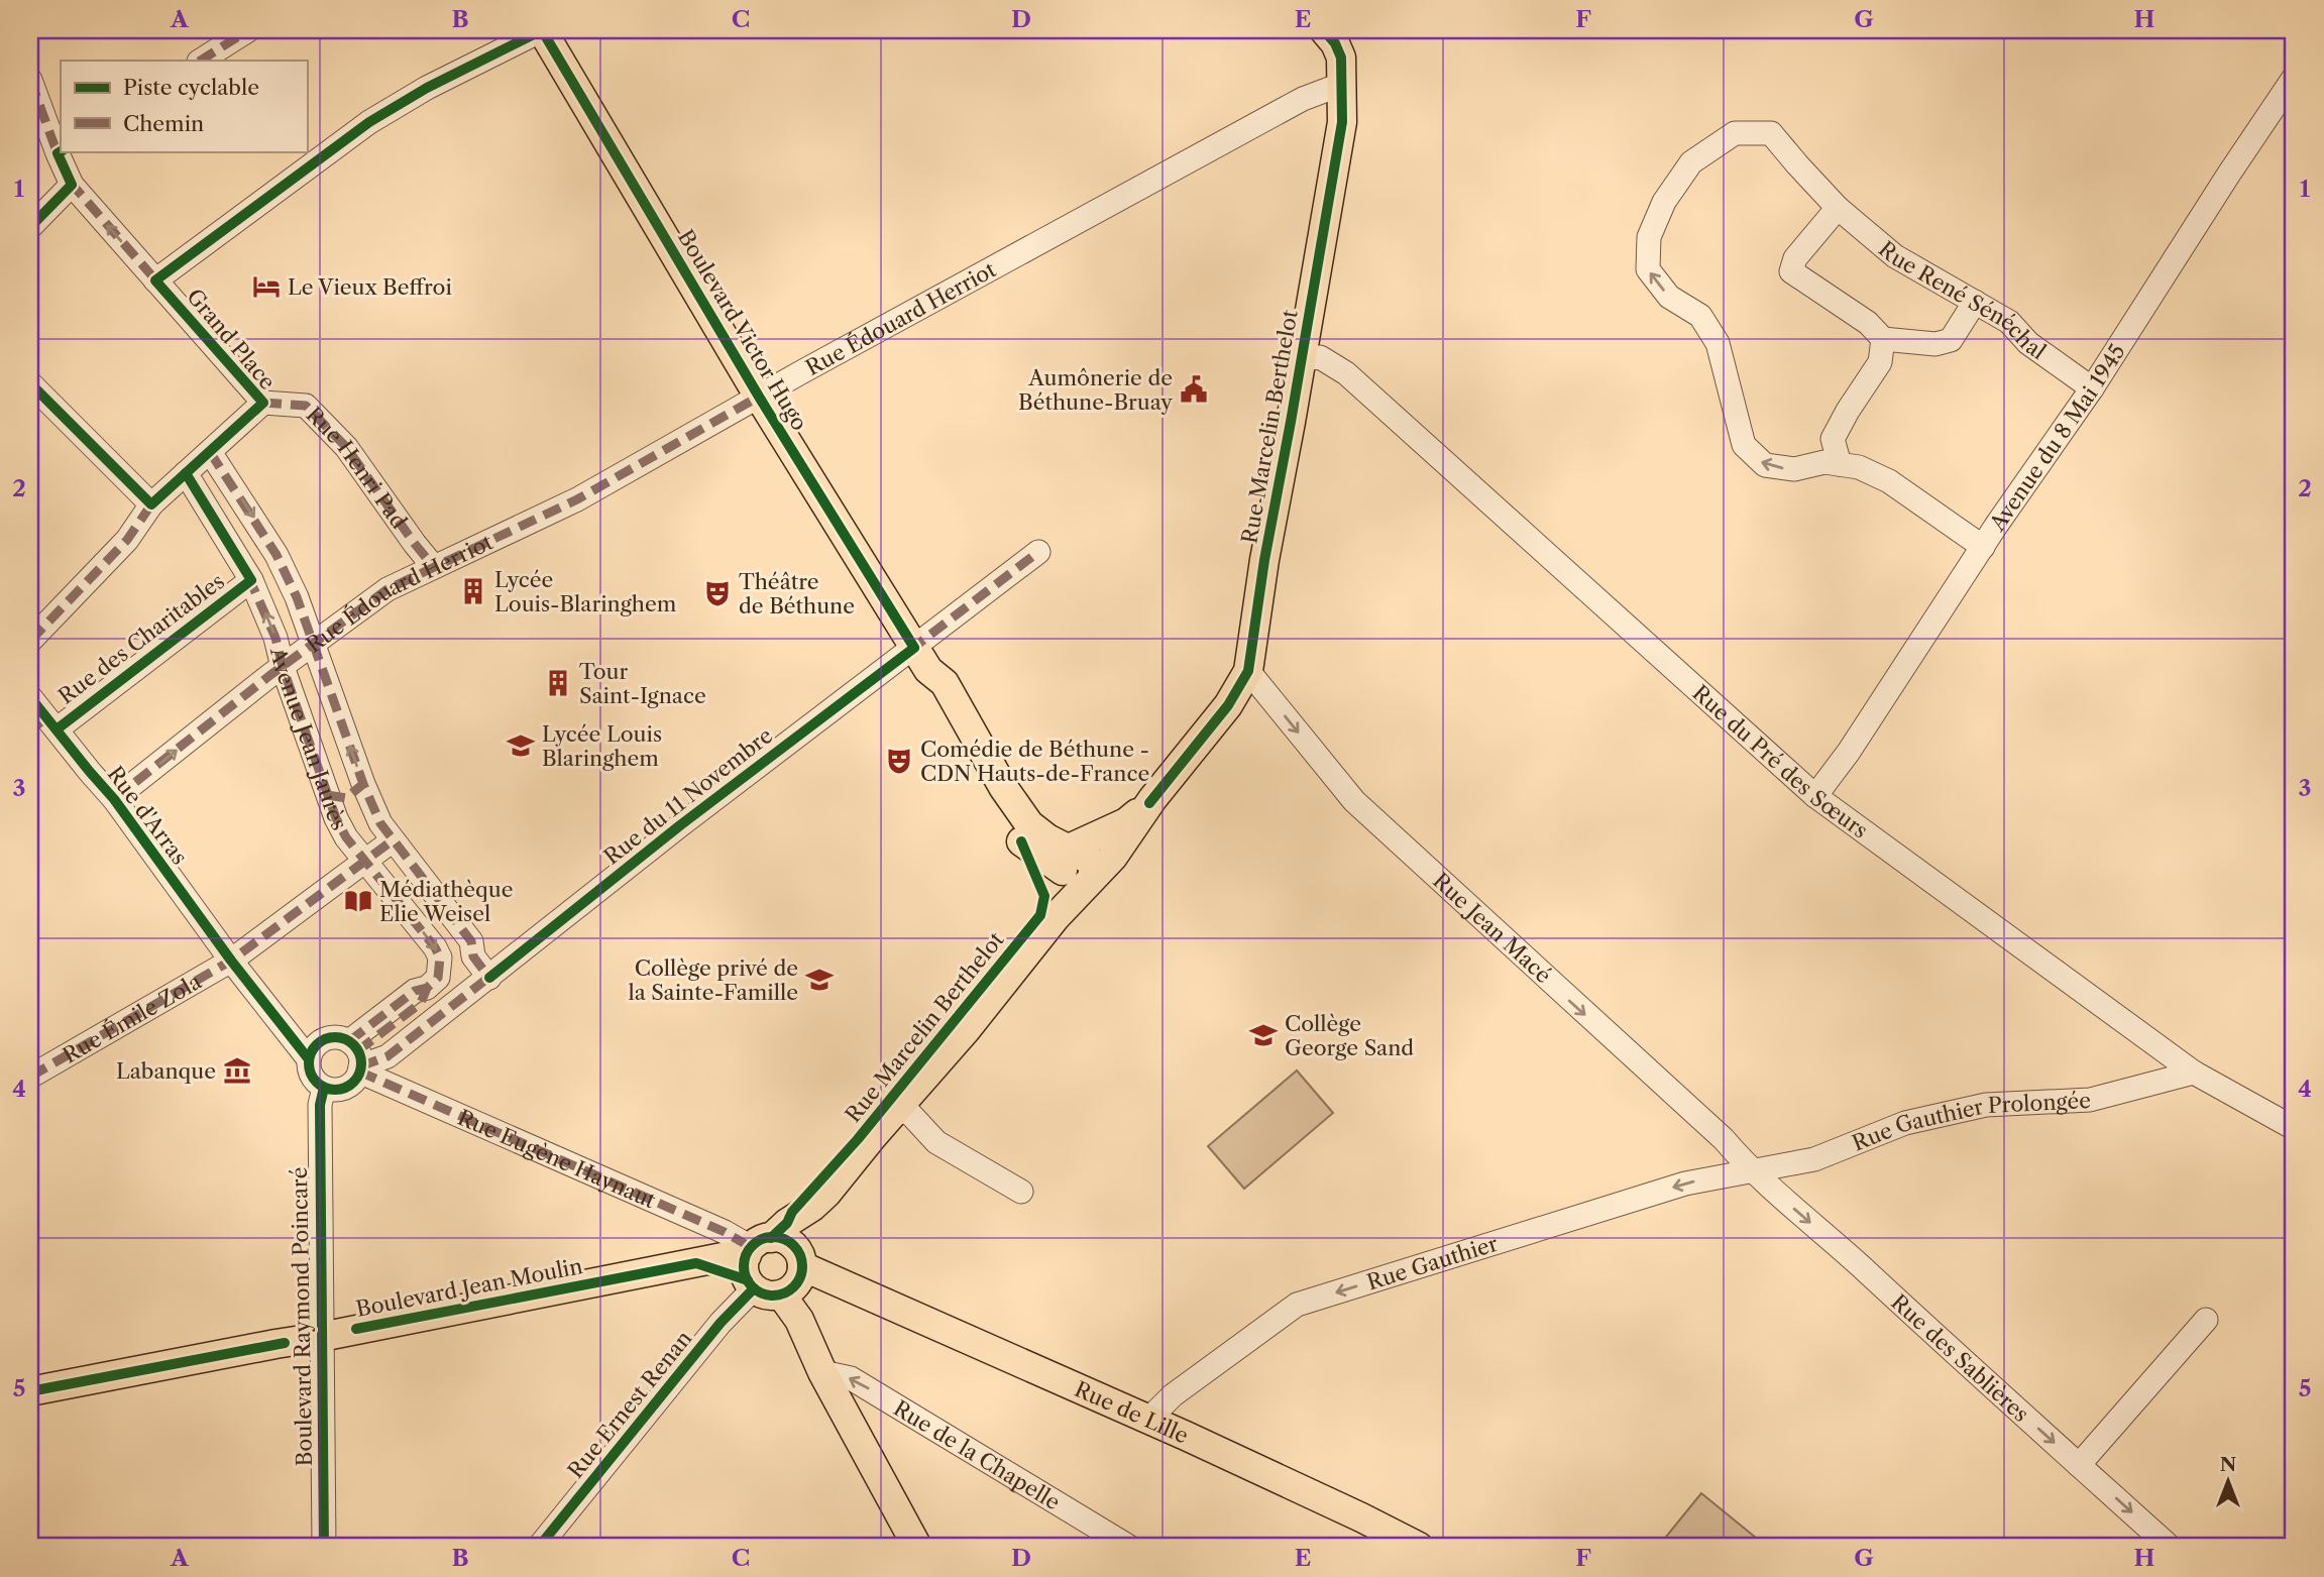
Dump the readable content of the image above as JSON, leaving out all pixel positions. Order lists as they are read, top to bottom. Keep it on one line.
{"streets":{"main road":["Boulevard Victor Hugo","Rue Marcelin Berthelot","Boulevard Jean Moulin","Rue de Lille"],"street":["Rue René Sénéchal","Rue Édouard Herriot","Grand Place","Avenue du 8 Mai 1945","Rue Henri Pad","Rue des Charitables","Avenue Jean Jaurès","Rue du Pré des Sœurs","Rue du 11 Novembre","Rue d'Arras","Rue Jean Macé","Rue Émile Zola","Rue Gauthier Prolongée","Rue Eugène Haynaut","Rue Gauthier","Boulevard Raymond Poincaré","Rue des Sablières","Rue Ernest Renan","Rue de la Chapelle"]},"crossings":[["Rue René Sénéchal","Avenue du 8 Mai 1945"],["Rue Édouard Herriot","Boulevard Victor Hugo"],["Rue Édouard Herriot","Rue Marcelin Berthelot"],["Rue Édouard Herriot","Rue Henri Pad"],["Rue Édouard Herriot","Avenue Jean Jaurès"],["Rue Édouard Herriot","Rue d'Arras"],["Boulevard Victor Hugo","Rue Marcelin Berthelot"],["Boulevard Victor Hugo","Rue du 11 Novembre"],["Grand Place","Rue Henri Pad"],["Grand Place","Avenue Jean Jaurès"],["Rue Marcelin Berthelot","Rue du Pré des Sœurs"],["Rue Marcelin Berthelot","Rue Jean Macé"],["Rue Marcelin Berthelot","Rue Eugène Haynaut"],["Rue Marcelin Berthelot","Boulevard Jean Moulin"],["Rue Marcelin Berthelot","Rue Ernest Renan"],["Rue Marcelin Berthelot","Rue de Lille"],["Avenue du 8 Mai 1945","Rue du Pré des Sœurs"],["Rue des Charitables","Avenue Jean Jaurès"],["Rue des Charitables","Rue d'Arras"],["Avenue Jean Jaurès","Rue du 11 Novembre"],["Avenue Jean Jaurès","Rue d'Arras"],["Avenue Jean Jaurès","Rue Émile Zola"],["Avenue Jean Jaurès","Rue Eugène Haynaut"],["Avenue Jean Jaurès","Boulevard Raymond Poincaré"],["Rue du Pré des Sœurs","Rue Gauthier Prolongée"],["Rue du 11 Novembre","Rue d'Arras"],["Rue du 11 Novembre","Rue Eugène Haynaut"],["Rue du 11 Novembre","Boulevard Raymond Poincaré"],["Rue d'Arras","Rue Émile Zola"],["Rue d'Arras","Rue Eugène Haynaut"],["Rue d'Arras","Boulevard Raymond Poincaré"],["Rue Jean Macé","Rue Gauthier Prolongée"],["Rue Jean Macé","Rue Gauthier"],["Rue Jean Macé","Rue des Sablières"],["Rue Gauthier Prolongée","Rue Gauthier"],["Rue Gauthier Prolongée","Rue des Sablières"],["Rue Eugène Haynaut","Boulevard Jean Moulin"],["Rue Eugène Haynaut","Boulevard Raymond Poincaré"],["Rue Eugène Haynaut","Rue Ernest Renan"],["Rue Eugène Haynaut","Rue de Lille"],["Rue Gauthier","Rue des Sablières"],["Rue Gauthier","Rue de Lille"],["Boulevard Jean Moulin","Boulevard Raymond Poincaré"],["Boulevard Jean Moulin","Rue Ernest Renan"],["Boulevard Jean Moulin","Rue de Lille"],["Rue Ernest Renan","Rue de Lille"]],"one_way":["Rue Jean Macé","Rue Gauthier","Rue des Sablières","Rue de la Chapelle"],"places":{"hotel":["Le Vieux Beffroi"],"public building":["Aumônerie de Béthune-Bruay"],"building":["Lycée Louis-Blaringhem","Tour Saint-Ignace"],"theatre":["Théâtre de Béthune","Comédie de Béthune - CDN Hauts-de-France"],"school or university":["Lycée Louis Blaringhem","Collège privé de la Sainte-Famille","Collège George Sand"],"library":["Médiathèque Elie Weisel"],"museum":["Labanque"]},"legend":["Piste cyclable","Chemin"],"north":"top","grid":{"columns":["A","B","C","D","E","F","G","H"],"rows":["1","2","3","4","5"]}}
